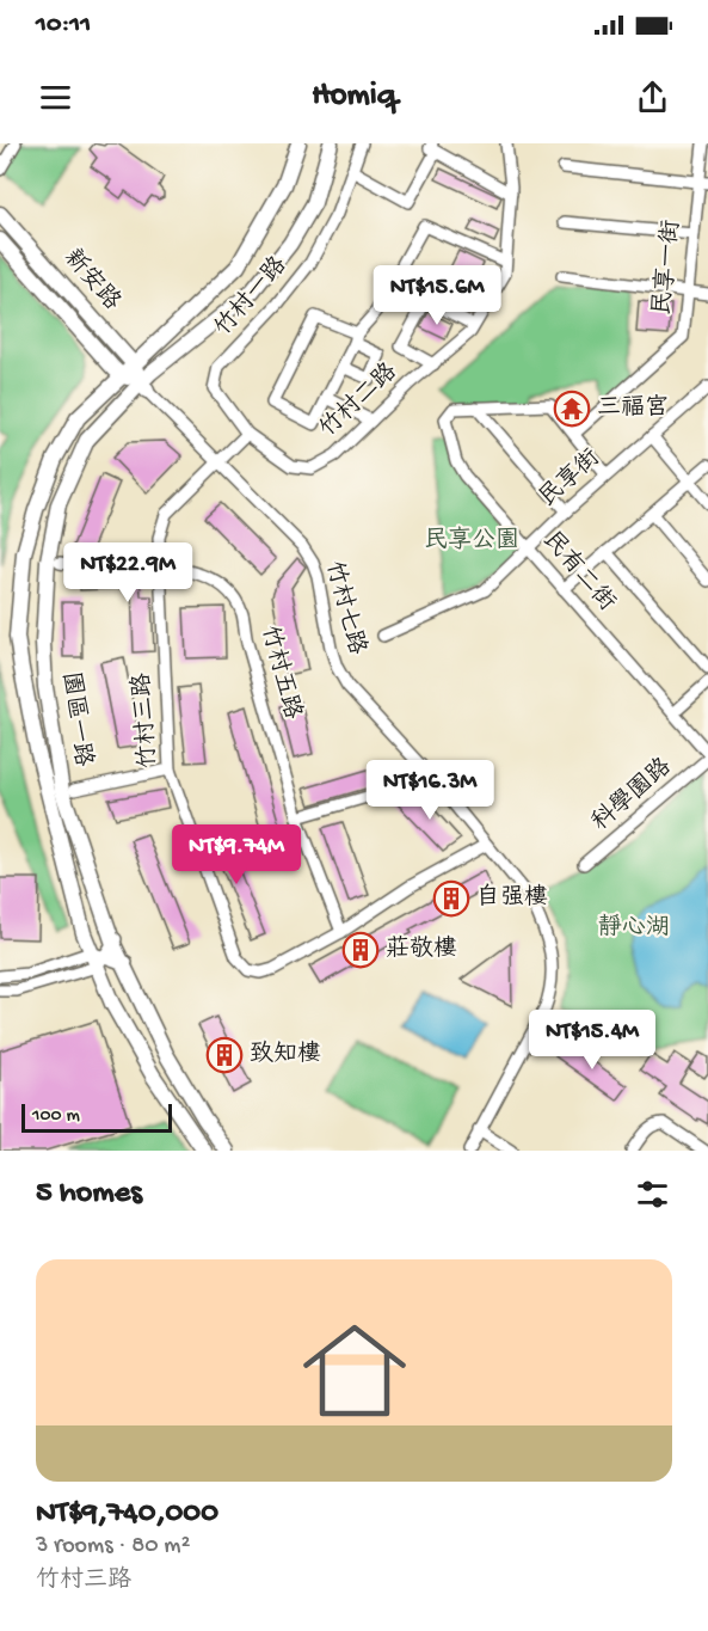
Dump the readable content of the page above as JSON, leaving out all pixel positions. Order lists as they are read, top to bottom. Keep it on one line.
{"streets":{"street":["民享一街","新安路","竹村一路","竹村二路","民享街","民有二街","竹村七路","竹村五路","園區一路","竹村三路","科學園路"]},"crossings":[["新安路","竹村七路"],["新安路","園區一路"],["竹村一路","竹村二路"],["民享街","民有二街"],["竹村七路","園區一路"],["竹村七路","竹村三路"],["竹村五路","竹村三路"]],"parks":["民享公園","靜心湖"],"places":{"temple":["三福宮"],"building":["自强樓","莊敬樓","致知樓"]},"scale_bar":"100 m","page":{"status":"10:11","header":"Homiq","price":["NT$15.6M","NT$22.9M","NT$16.3M","NT$9.74M","NT$15.4M"],"scale":"100 m","heading":"5 homes","list":[{"name":"NT$9,740,000","note":"3 rooms · 80 m² · 竹村三路"}]}}
